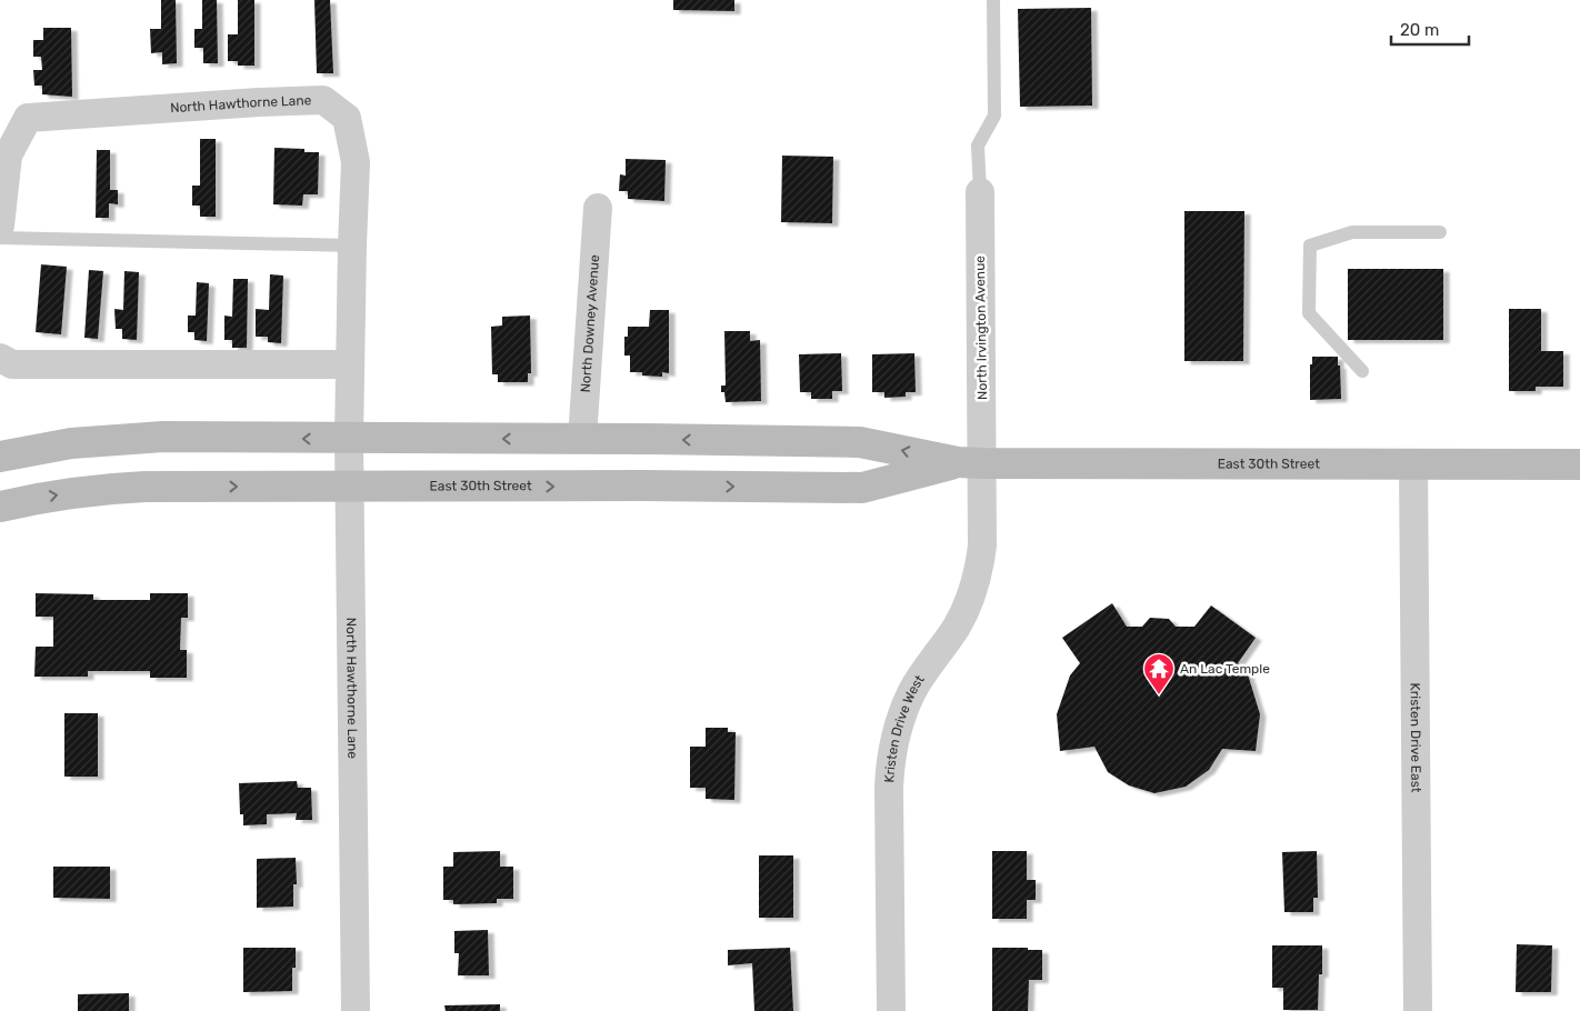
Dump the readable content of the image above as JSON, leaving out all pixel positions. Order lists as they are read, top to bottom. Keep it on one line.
{"streets":{"main road":["East 30th Street"],"street":["North Hawthorne Lane","North Downey Avenue","North Irvington Avenue","Kristen Drive West","Kristen Drive East"]},"crossings":[["North Hawthorne Lane","East 30th Street"],["North Downey Avenue","East 30th Street"],["North Irvington Avenue","East 30th Street"],["North Irvington Avenue","Kristen Drive West"],["East 30th Street","Kristen Drive West"],["East 30th Street","Kristen Drive East"]],"places":{"temple":["An Lac Temple"]},"scale_bar":"20 m"}
